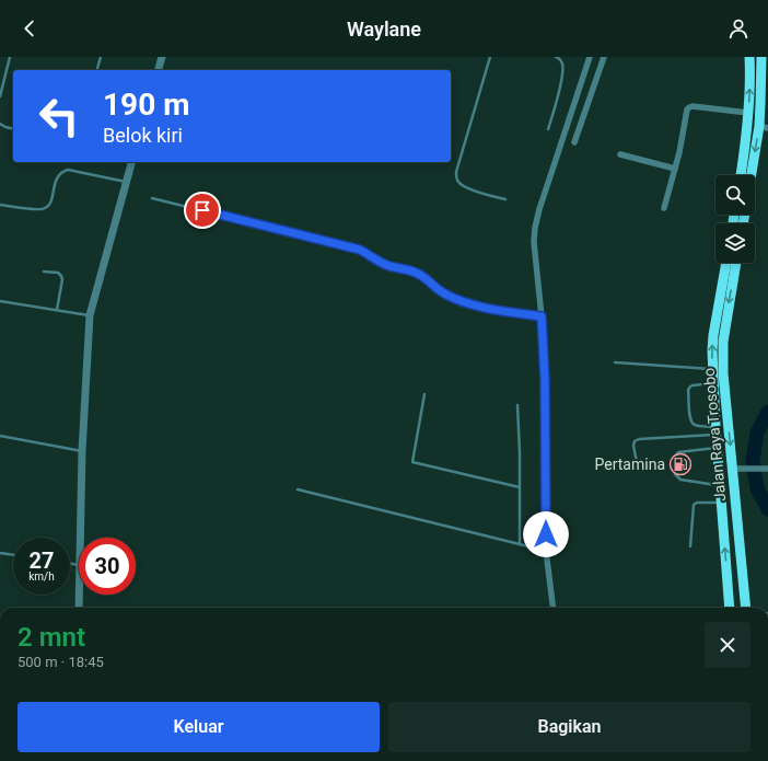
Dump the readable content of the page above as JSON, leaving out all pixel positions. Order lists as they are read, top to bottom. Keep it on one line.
{"streets":{"highway":["Jalan Raya Trosobo"]},"places":{"fuel station":["Pertamina"]},"page":{"header":"Waylane","turn":["190 m","Belok kiri"],"speed":"27 km/h","limit":"30","heading":["2 mnt","500 m · 18:45"],"buttons":["Keluar","Bagikan"]}}
